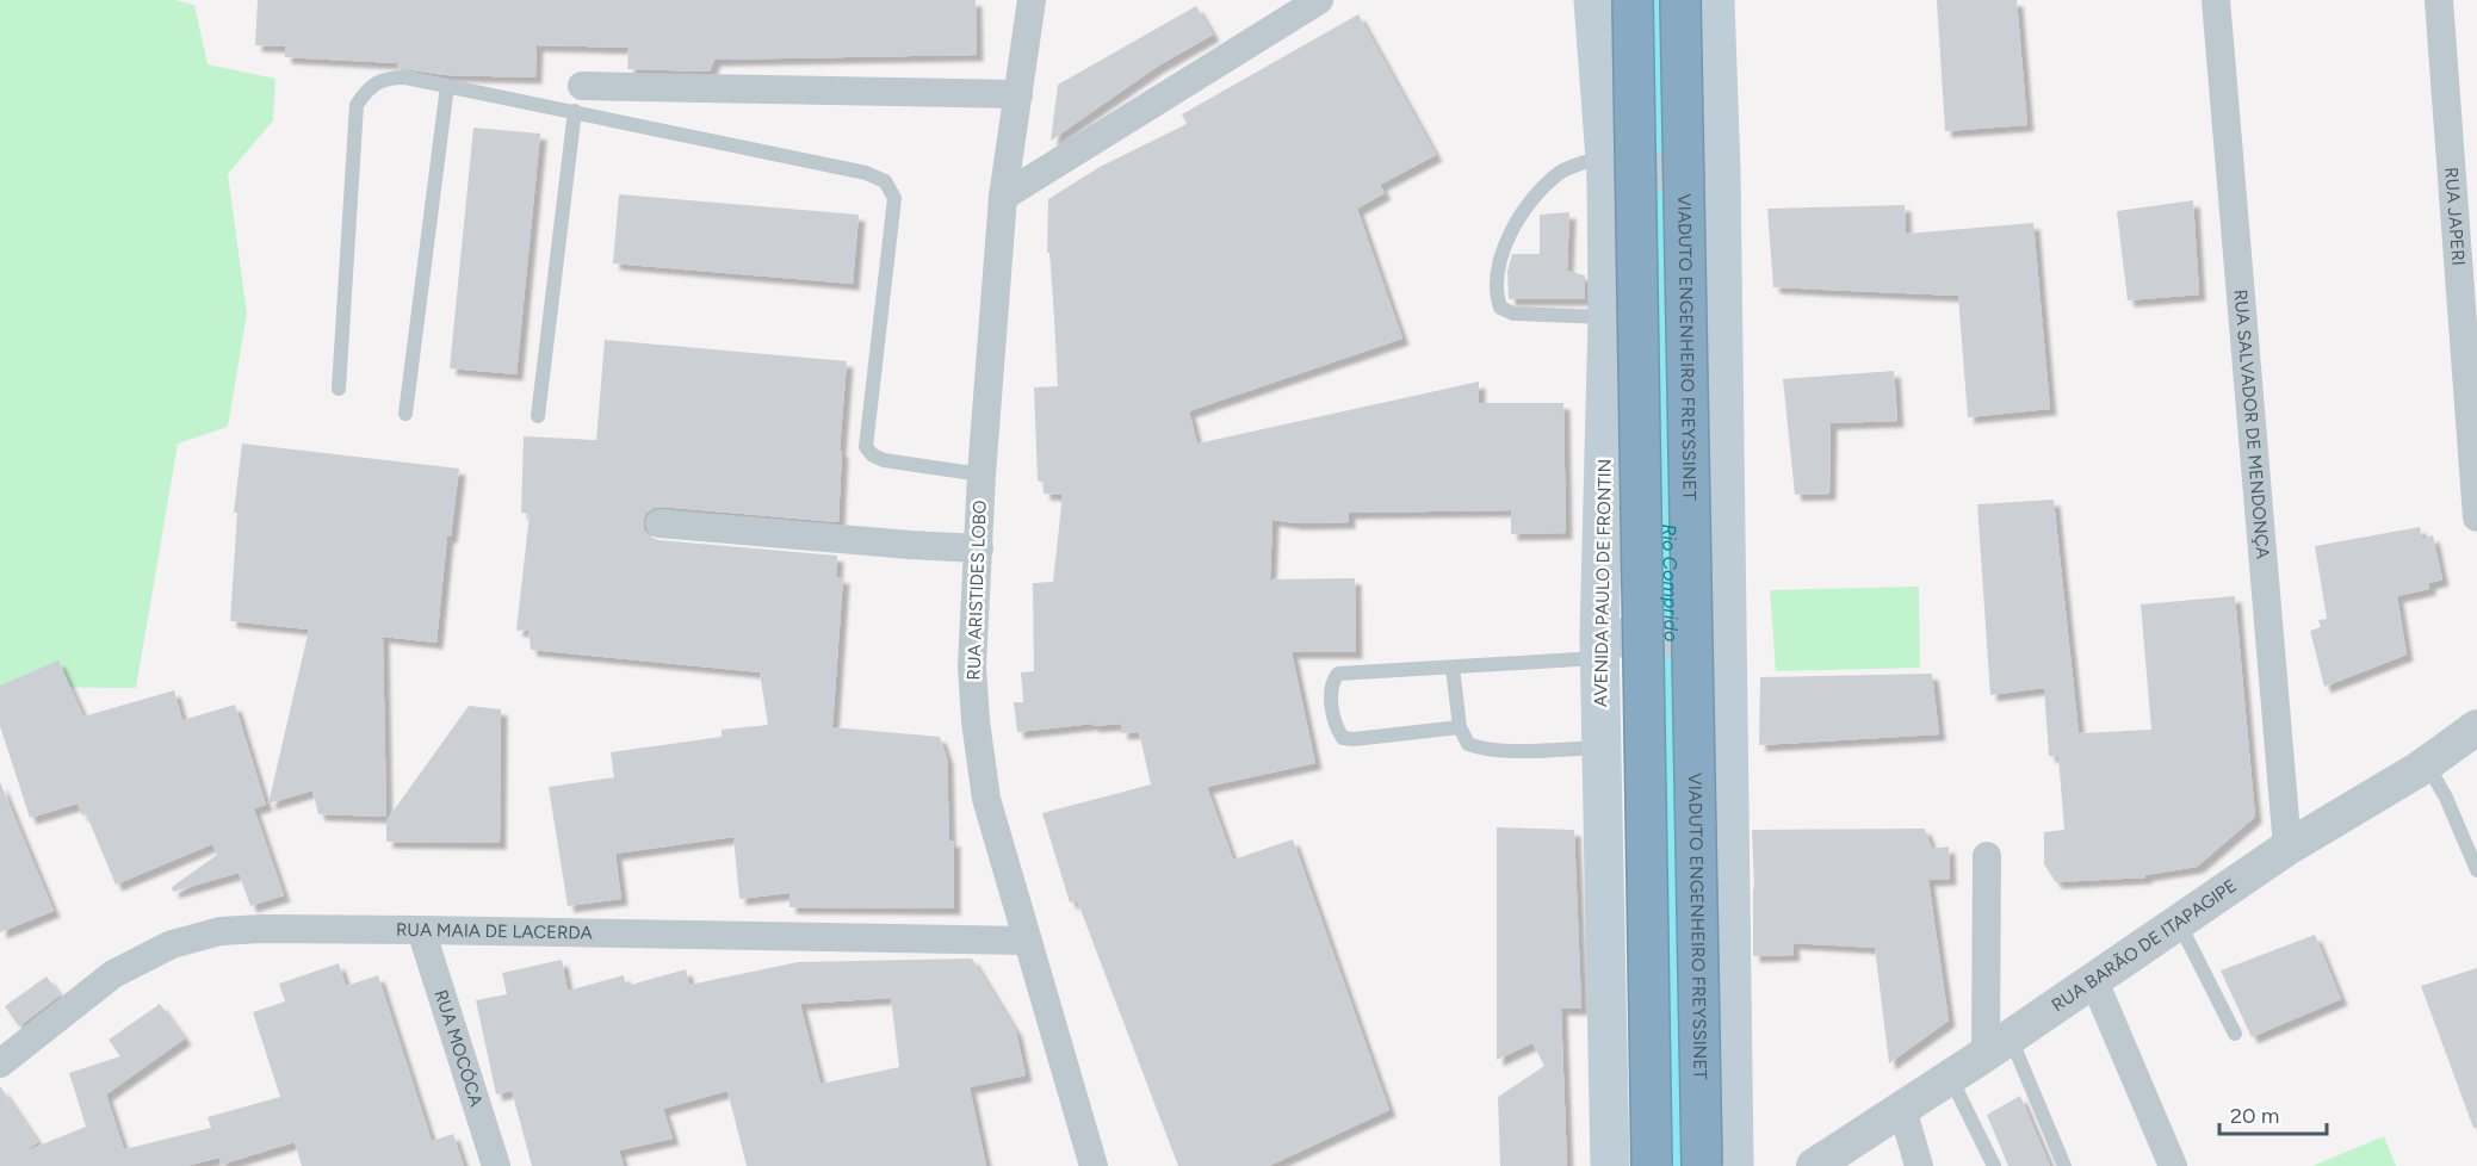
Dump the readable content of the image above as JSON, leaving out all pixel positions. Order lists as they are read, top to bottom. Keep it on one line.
{"streets":{"highway":["VIADUTO ENGENHEIRO FREYSSINET"],"main road":["AVENIDA PAULO DE FRONTIN"],"street":["RUA JAPERI","RUA SALVADOR DE MENDONÇA","RUA ARISTIDES LOBO","RUA MAIA DE LACERDA","RUA BARÃO DE ITAPAGIPE","RUA MOCÓCA"]},"crossings":[["RUA SALVADOR DE MENDONÇA","RUA BARÃO DE ITAPAGIPE"],["RUA ARISTIDES LOBO","RUA MAIA DE LACERDA"],["RUA MAIA DE LACERDA","RUA MOCÓCA"]],"water":["Rio Comprido"],"scale_bar":"20 m"}
